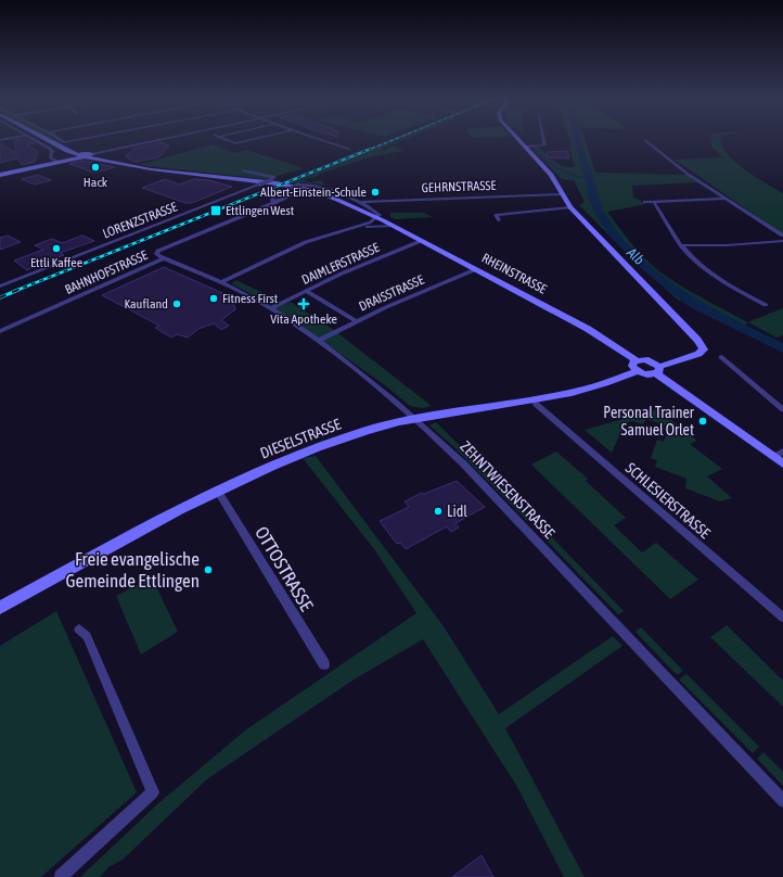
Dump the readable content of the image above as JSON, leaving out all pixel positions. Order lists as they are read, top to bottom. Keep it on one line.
{"streets":{"street":["GEHRNSTRASSE","LORENZSTRASSE","DAIMLERSTRASSE","BAHNHOFSTRASSE","RHEINSTRASSE","DRAISSTRASSE","DIESELSTRASSE","ZEHNTWIESENSTRASSE","SCHLESIERSTRASSE","OTTOSTRASSE"]},"crossings":[["GEHRNSTRASSE","RHEINSTRASSE"],["LORENZSTRASSE","RHEINSTRASSE"],["DAIMLERSTRASSE","RHEINSTRASSE"],["DAIMLERSTRASSE","ZEHNTWIESENSTRASSE"],["BAHNHOFSTRASSE","RHEINSTRASSE"],["BAHNHOFSTRASSE","ZEHNTWIESENSTRASSE"],["RHEINSTRASSE","DRAISSTRASSE"],["DRAISSTRASSE","ZEHNTWIESENSTRASSE"],["DIESELSTRASSE","ZEHNTWIESENSTRASSE"],["DIESELSTRASSE","OTTOSTRASSE"]],"water":["Alb"],"places":{"other":["Hack","Albert-Einstein-Schule","Ettli Kaffee","Fitness First","Kaufland","Personal Trainer Samuel Orlet","Lidl","Freie evangelische Gemeinde Ettlingen"],"transit":["Ettlingen West"],"health":["Vita Apotheke"]}}
